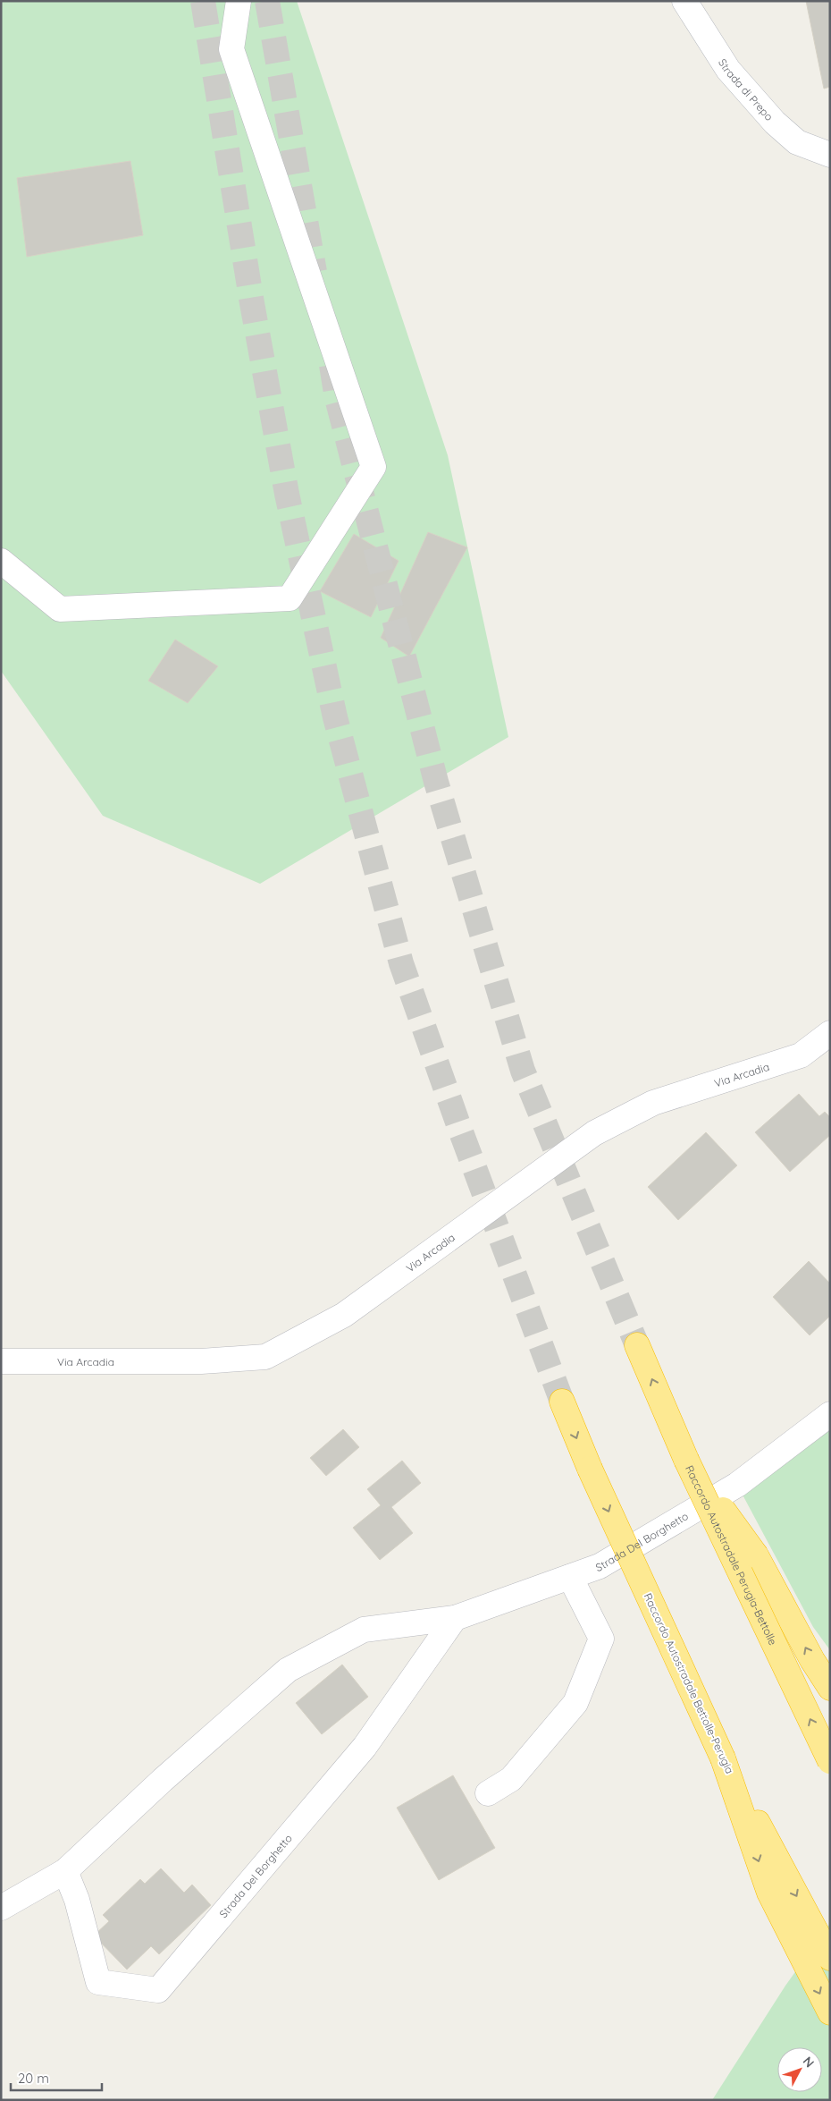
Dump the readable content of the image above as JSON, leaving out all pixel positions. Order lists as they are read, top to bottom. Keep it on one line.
{"streets":{"highway":["Raccordo Autostradale Perugia-Bettolle","Raccordo Autostradale Bettolle-Perugia"],"street":["Strada di Prepo","Via Arcadia","Strada Del Borghetto"]},"scale_bar":"20 m","north":"top right"}
